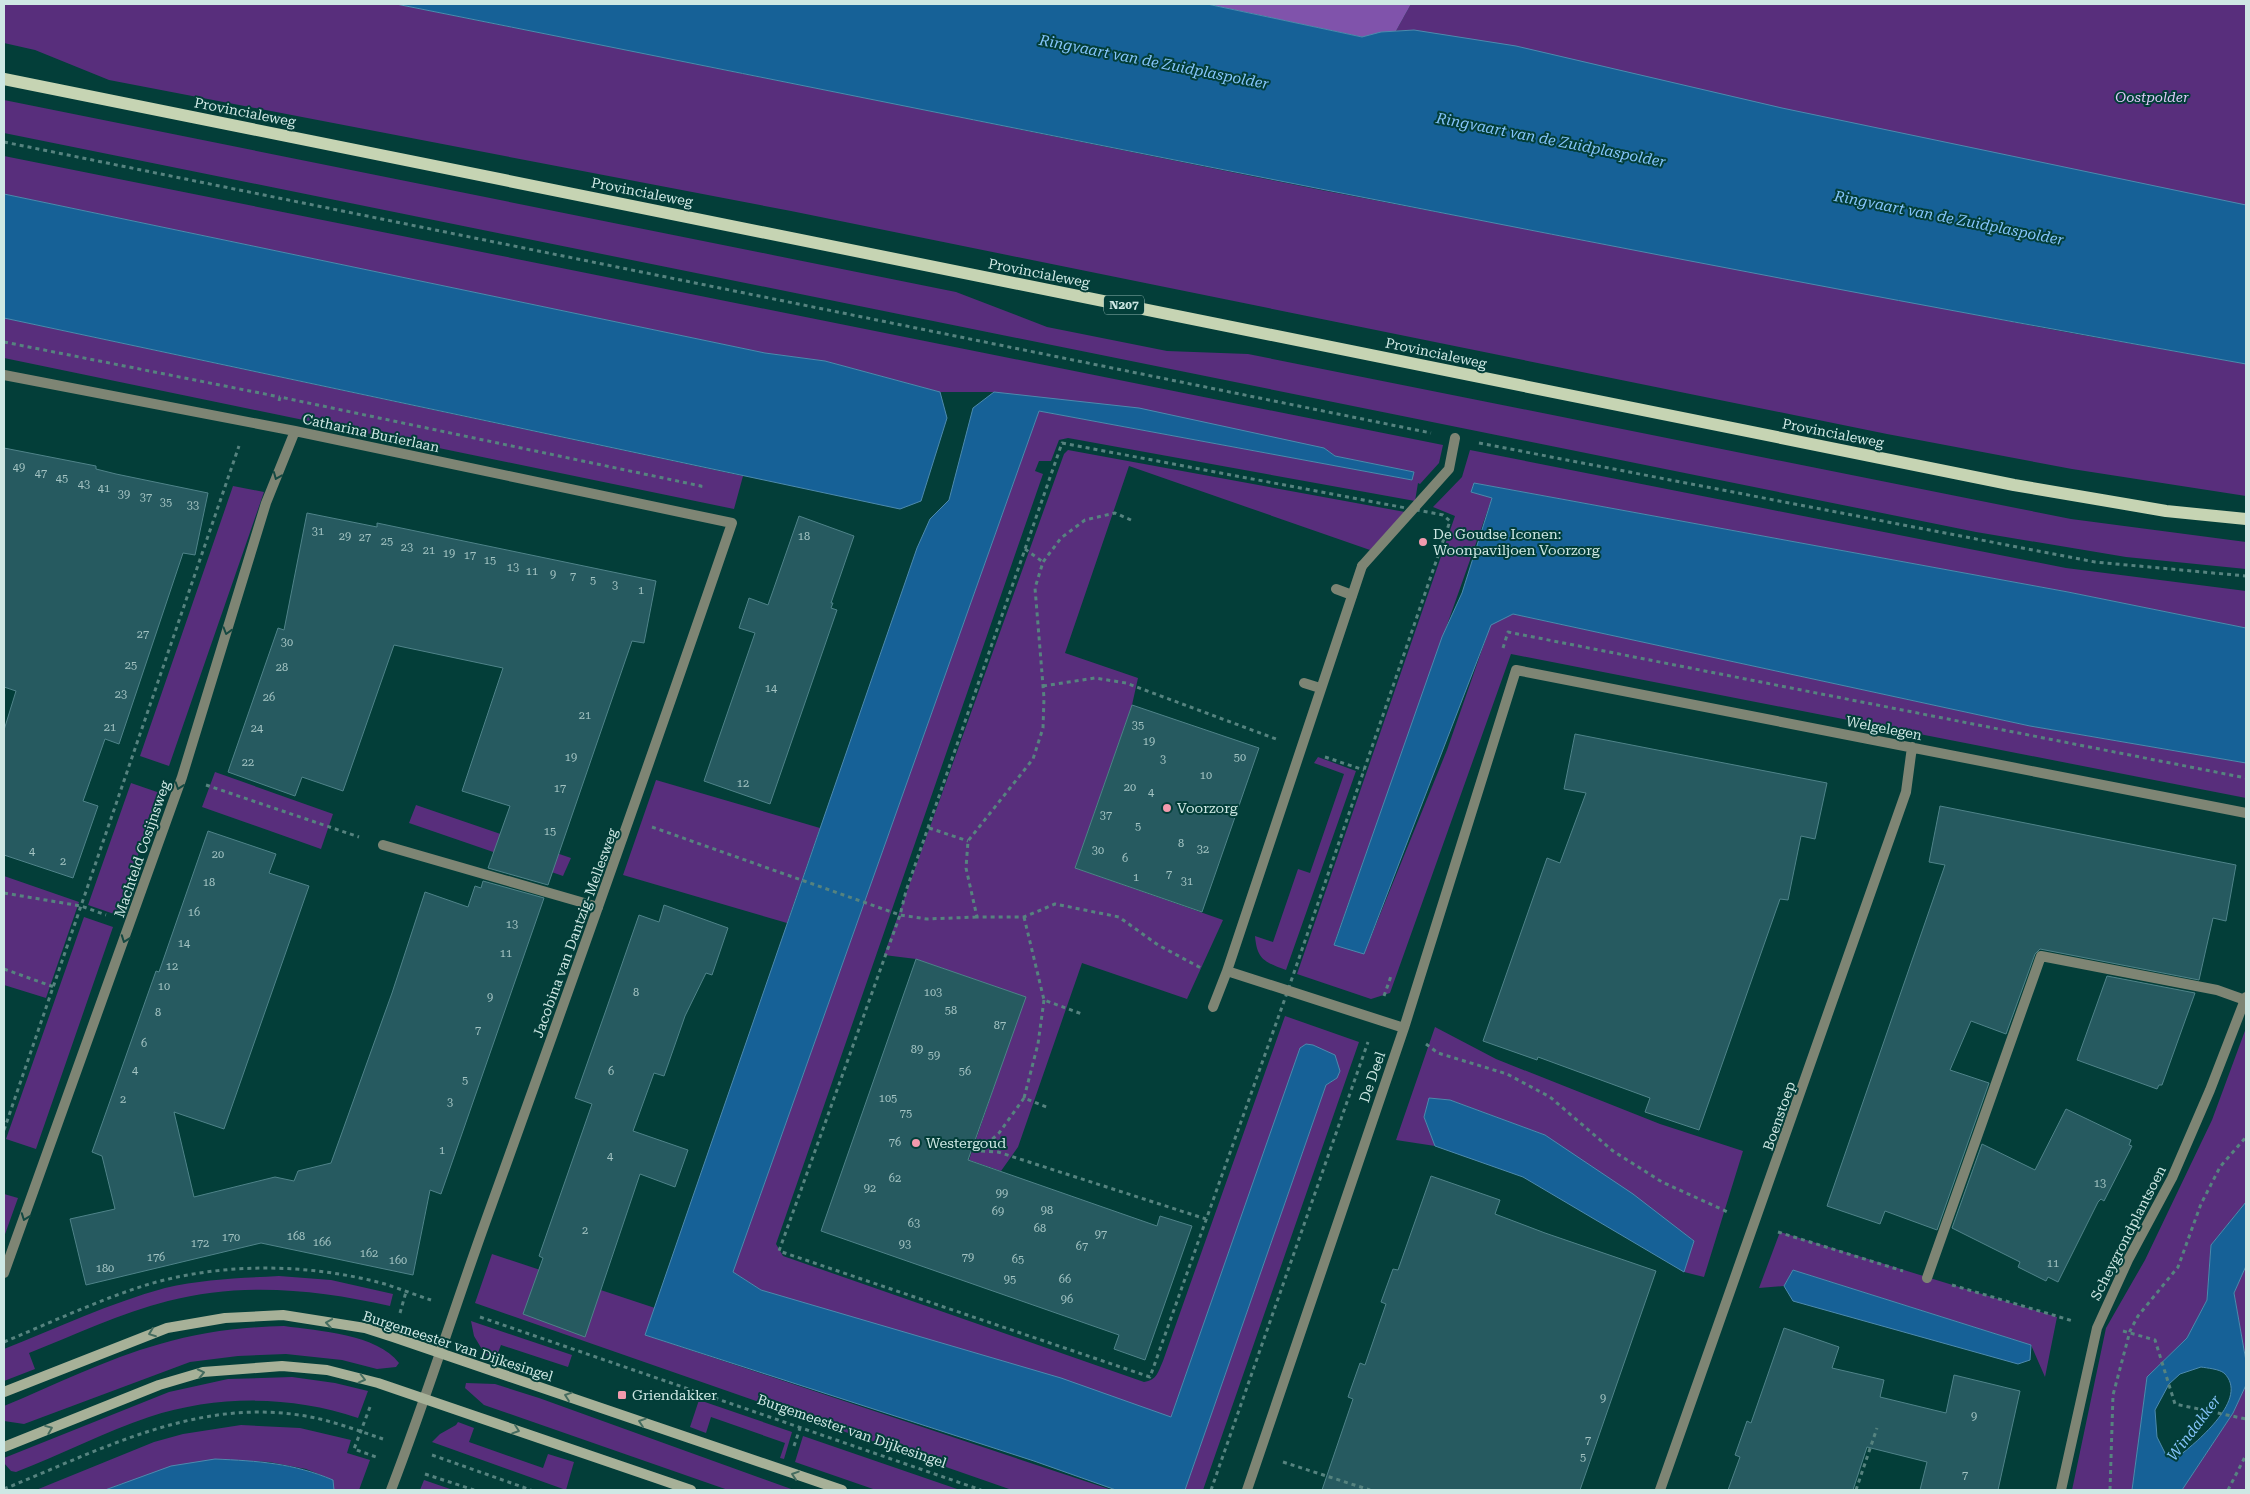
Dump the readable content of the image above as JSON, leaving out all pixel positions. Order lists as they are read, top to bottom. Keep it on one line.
{"streets":{"main road":["Provincialeweg","N207"],"street":["Catharina Burierlaan","Welgelegen","Machteld Cosijnsweg","Jacobina van Dantzig-Mellesweg","De Deel","Boenstoep","Scheygrondplantsoen","Burgemeester van Dijkesingel"]},"crossings":[["Catharina Burierlaan","Machteld Cosijnsweg"],["Catharina Burierlaan","Jacobina van Dantzig-Mellesweg"],["Welgelegen","De Deel"],["Welgelegen","Boenstoep"],["Jacobina van Dantzig-Mellesweg","Burgemeester van Dijkesingel"]],"one_way":["Machteld Cosijnsweg"],"water":["Ringvaart van de Zuidplaspolder","Windakker"],"parks":["Oostpolder"],"places":{"other":["De Goudse Iconen: Woonpaviljoen Voorzorg","Voorzorg","Westergoud"],"transit":["Griendakker"]},"house_numbers":["49","47","45","43","41","39","37","35","33","31","29","18","27","25","23","21","19","17","15","13","11","9","7","5","3","1","27","30","25","28","14","23","26","21","35","21","24","19","19","50","3","22","10","12","20","17","4","37","5","15","8","32","30","4","20","6","2","7","1","31","18","16","13","14","11","12","10","8","103","9","58","8","87","7","6","89","59","4","6","56","5","105","2","3","75","76","1","4","62","13","92","99","98","69","63","68","2","97","168","170","166","172","93","67","162","176","79","65","160","11","180","95","66","96","9","9","7","5","7"]}
